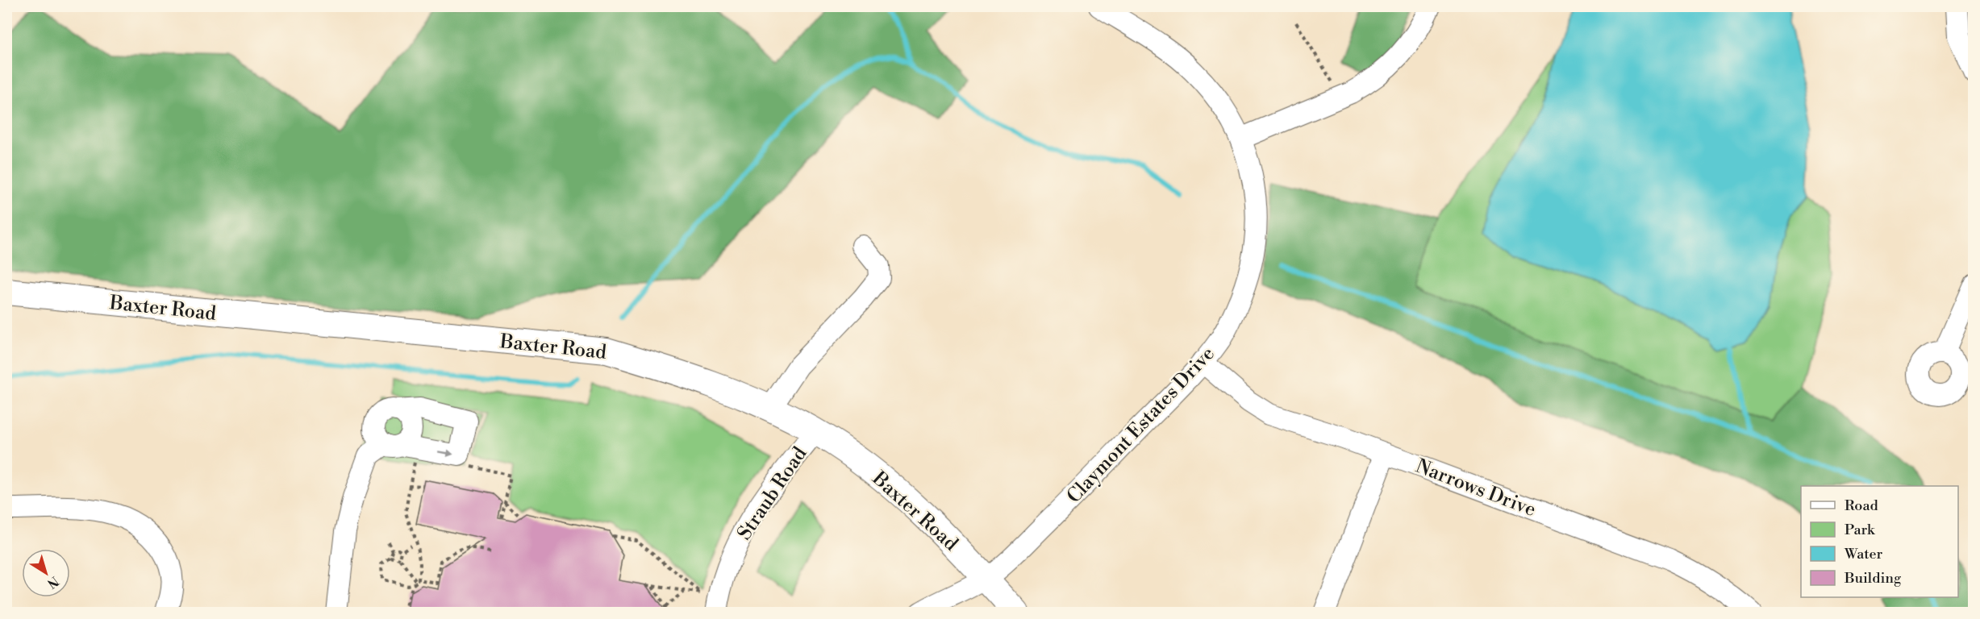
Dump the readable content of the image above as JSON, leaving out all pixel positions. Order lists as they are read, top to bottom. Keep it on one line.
{"streets":{"main road":["Baxter Road"],"street":["Claymont Estates Drive","Narrows Drive","Straub Road"]},"crossings":[["Baxter Road","Claymont Estates Drive"],["Baxter Road","Straub Road"],["Claymont Estates Drive","Narrows Drive"]],"legend":["Road","Park","Water","Building"],"north":"bottom right"}
